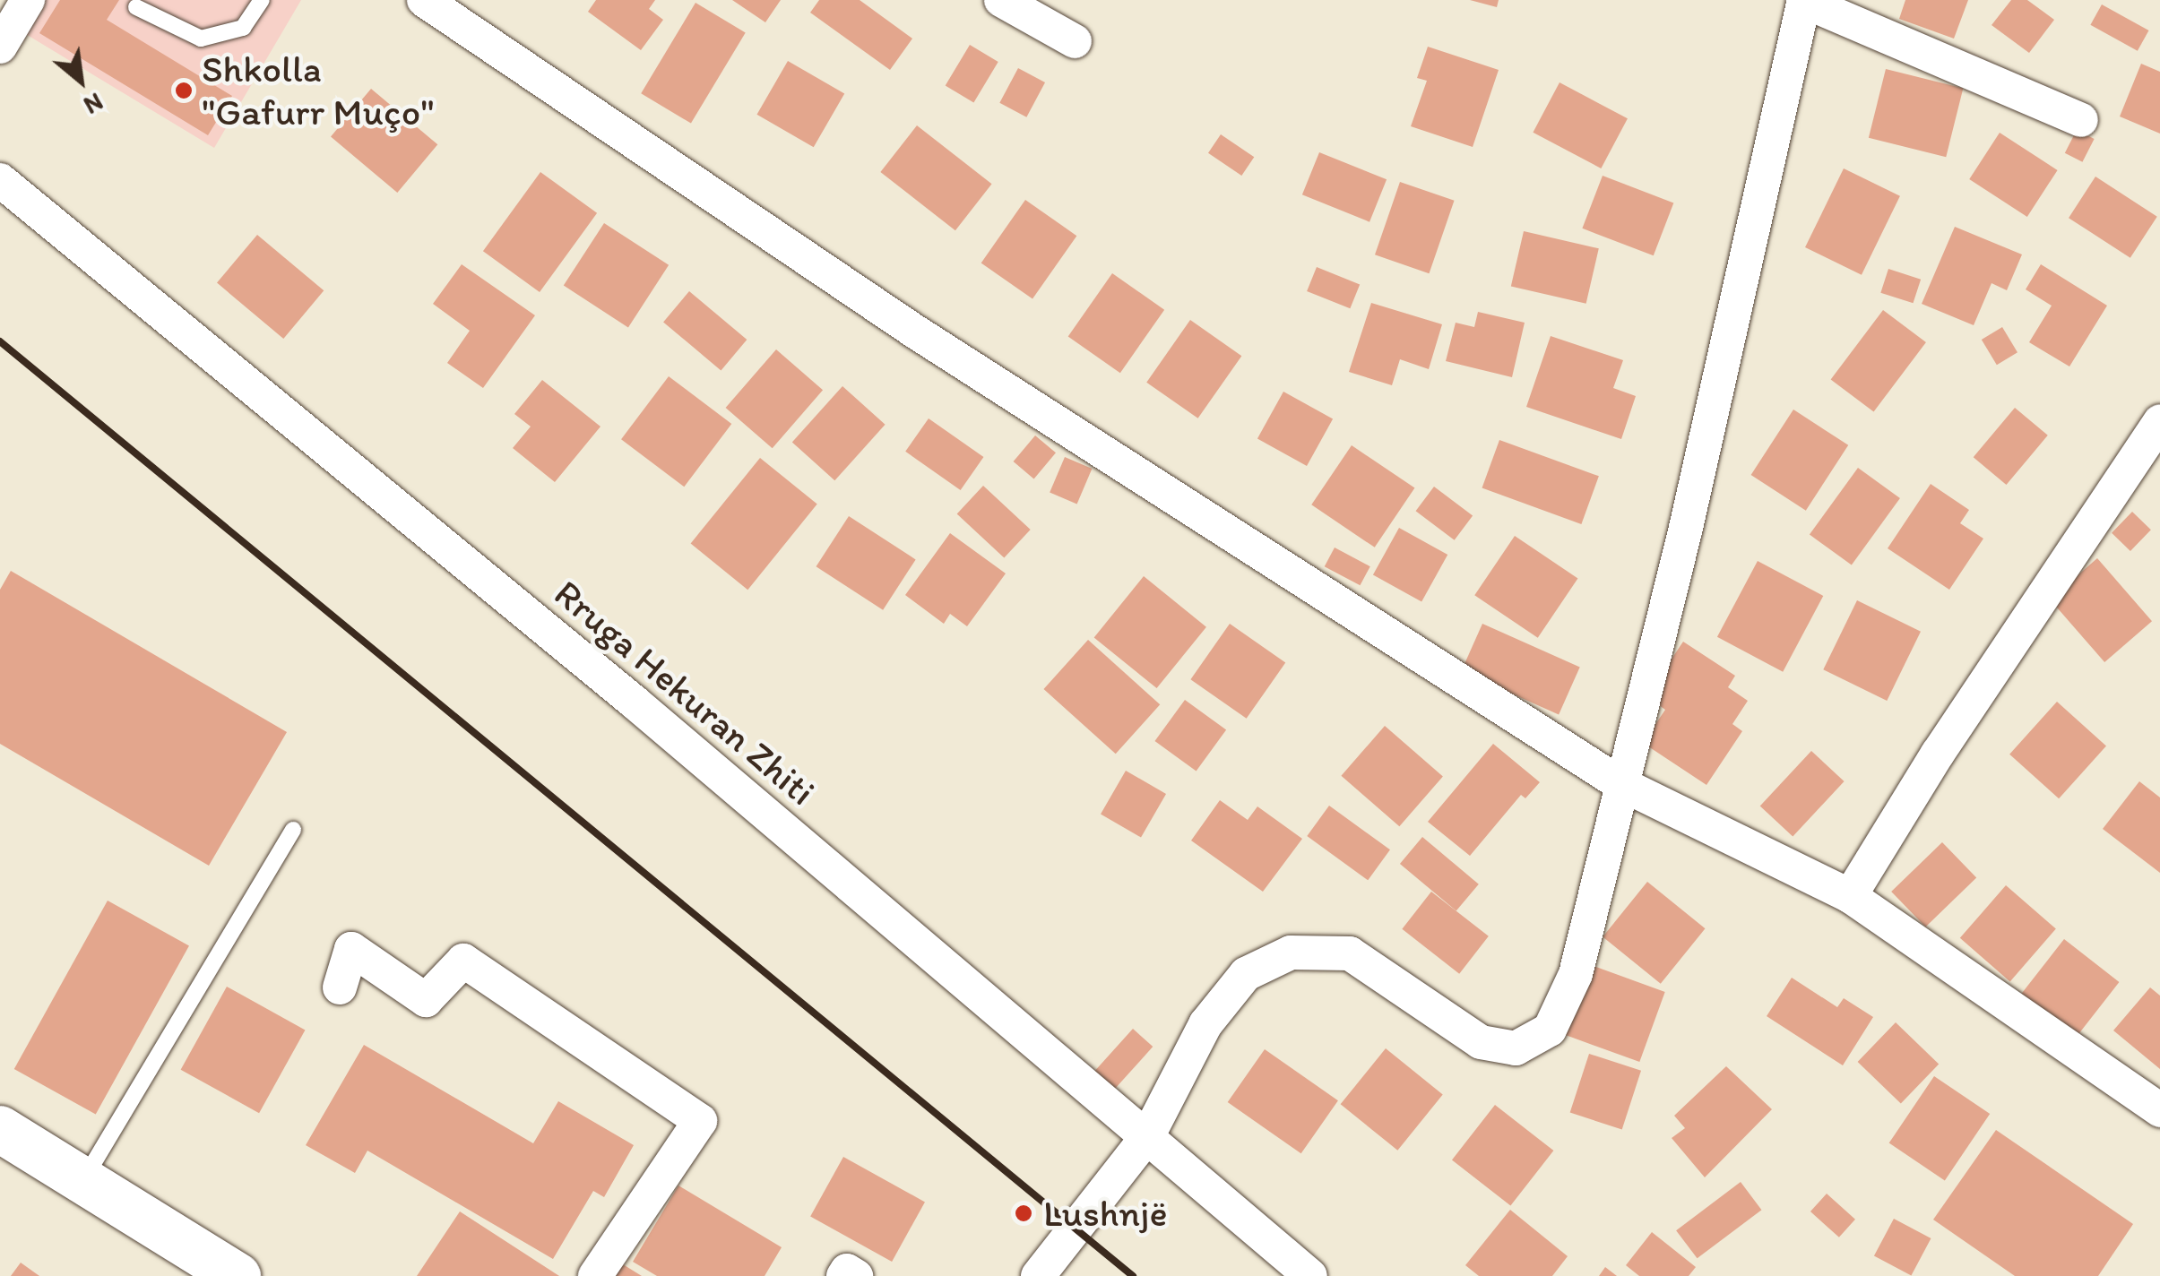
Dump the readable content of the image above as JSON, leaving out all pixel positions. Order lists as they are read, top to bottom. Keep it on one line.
{"streets":{"street":["Rruga Hekuran Zhiti"]},"places":["Shkolla \"Gafurr Muço\"","Lushnjë"],"north":"bottom right"}
